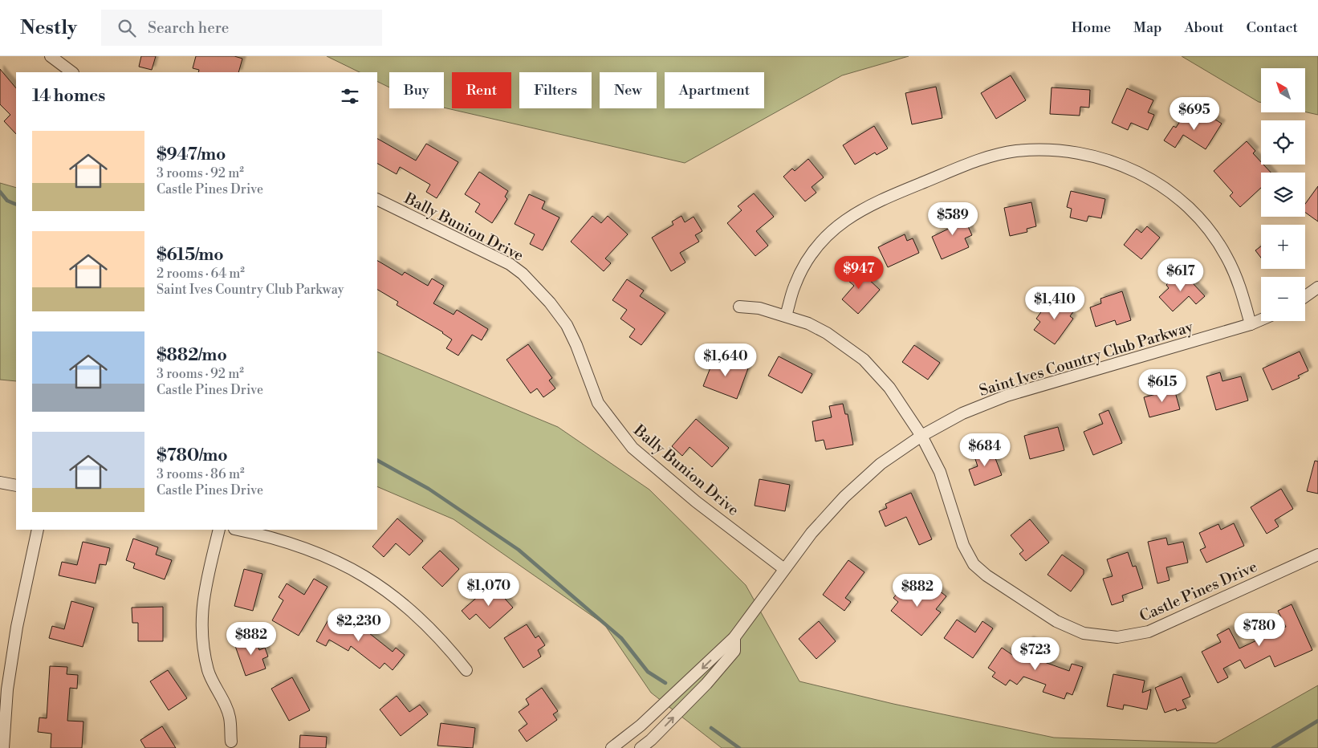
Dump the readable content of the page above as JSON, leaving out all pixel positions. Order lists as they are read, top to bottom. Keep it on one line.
{"streets":{"street":["Bally Bunion Drive","Saint Ives Country Club Parkway","Castle Pines Drive"]},"crossings":[["Bally Bunion Drive","Saint Ives Country Club Parkway"],["Saint Ives Country Club Parkway","Castle Pines Drive"]],"north":"top left","page":{"header":"Nestly","search":"Search here","nav":["Home","Map","About","Contact"],"map_buttons":["+","−"],"chip":["Buy","Rent","Filters","New","Apartment"],"heading":"14 homes","price":["$695","$589","$947","$617","$1,410","$1,640","$615","$684","$1,070","$882","$2,230","$780","$882","$723"],"list":[{"name":"$947/mo","note":"3 rooms · 92 m² · Castle Pines Drive"},{"name":"$615/mo","note":"2 rooms · 64 m² · Saint Ives Country Club Parkway"},{"name":"$882/mo","note":"3 rooms · 92 m² · Castle Pines Drive"},{"name":"$780/mo","note":"3 rooms · 86 m² · Castle Pines Drive"}]}}
